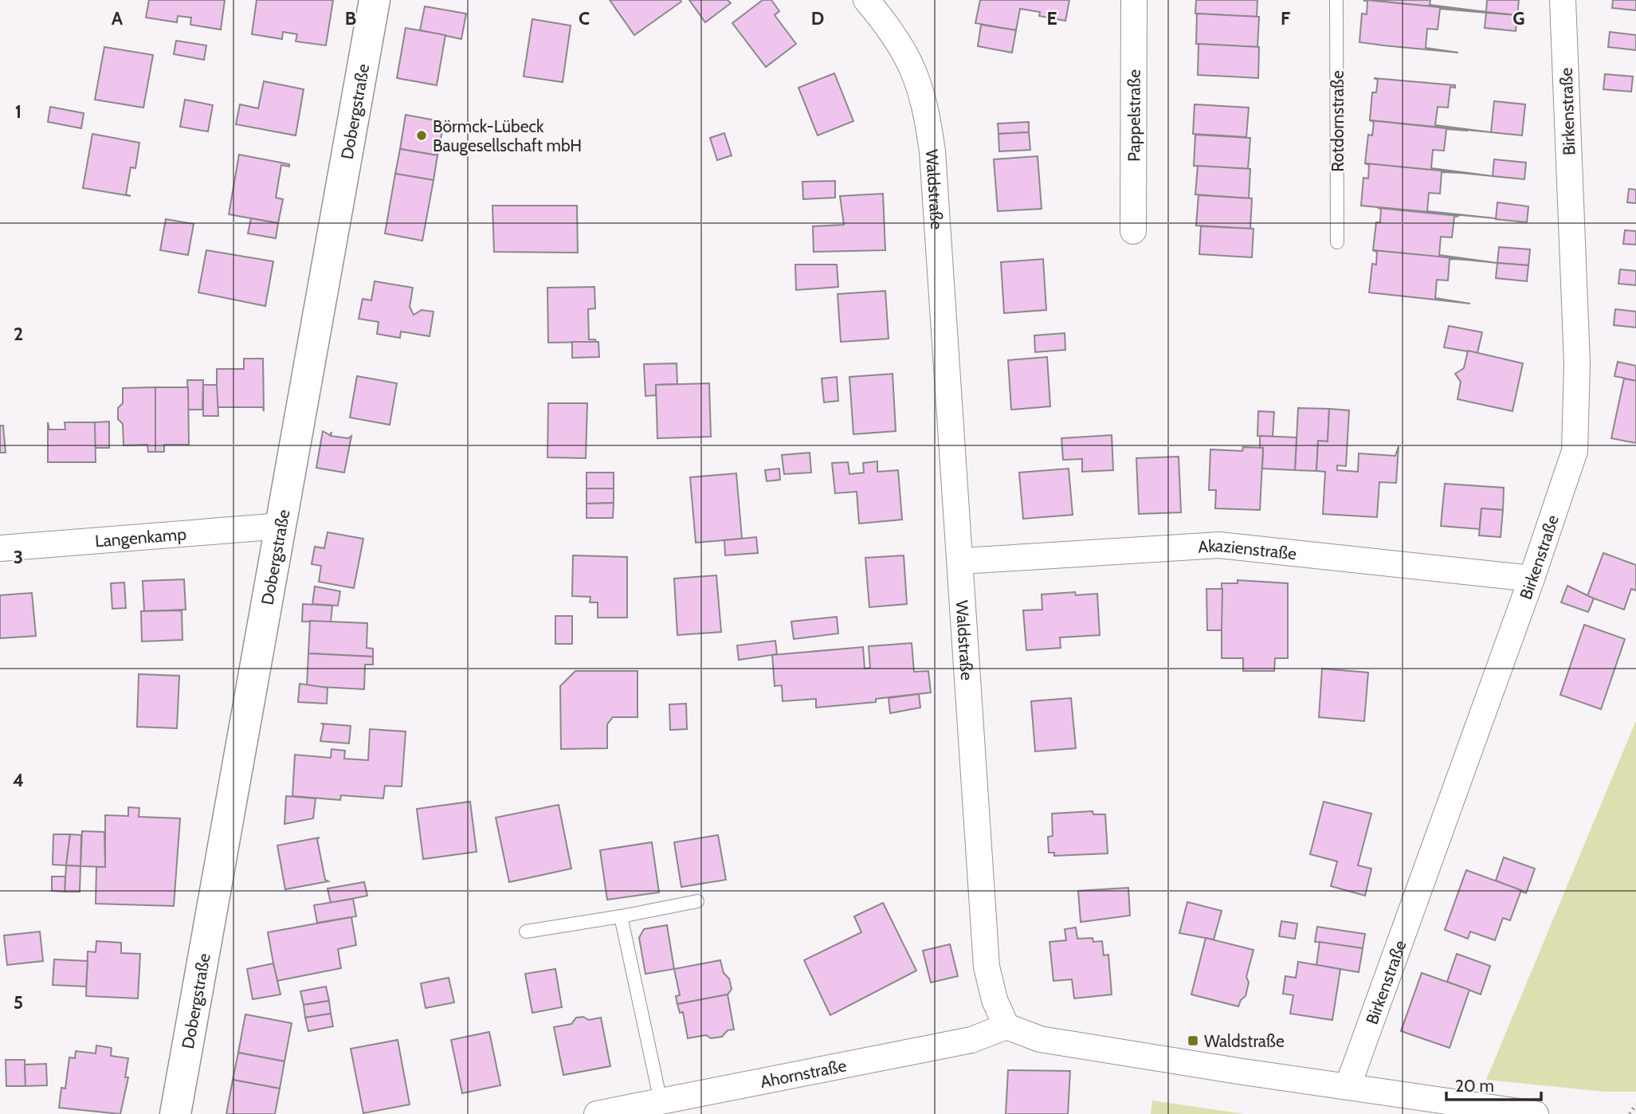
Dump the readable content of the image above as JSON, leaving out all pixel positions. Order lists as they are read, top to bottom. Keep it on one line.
{"streets":{"street":["Birkenstraße","Dobergstraße","Pappelstraße","Waldstraße","Langenkamp","Akazienstraße","Ahornstraße"],"lane":["Rotdornstraße"]},"crossings":[["Birkenstraße","Akazienstraße"],["Dobergstraße","Langenkamp"],["Waldstraße","Akazienstraße"],["Waldstraße","Ahornstraße"]],"places":{"other":["Börmck-Lübeck Baugesellschaft mbH"],"transit":["Waldstraße"]},"scale_bar":"20 m","grid":{"columns":["A","B","C","D","E","F","G"],"rows":["1","2","3","4","5"]}}
